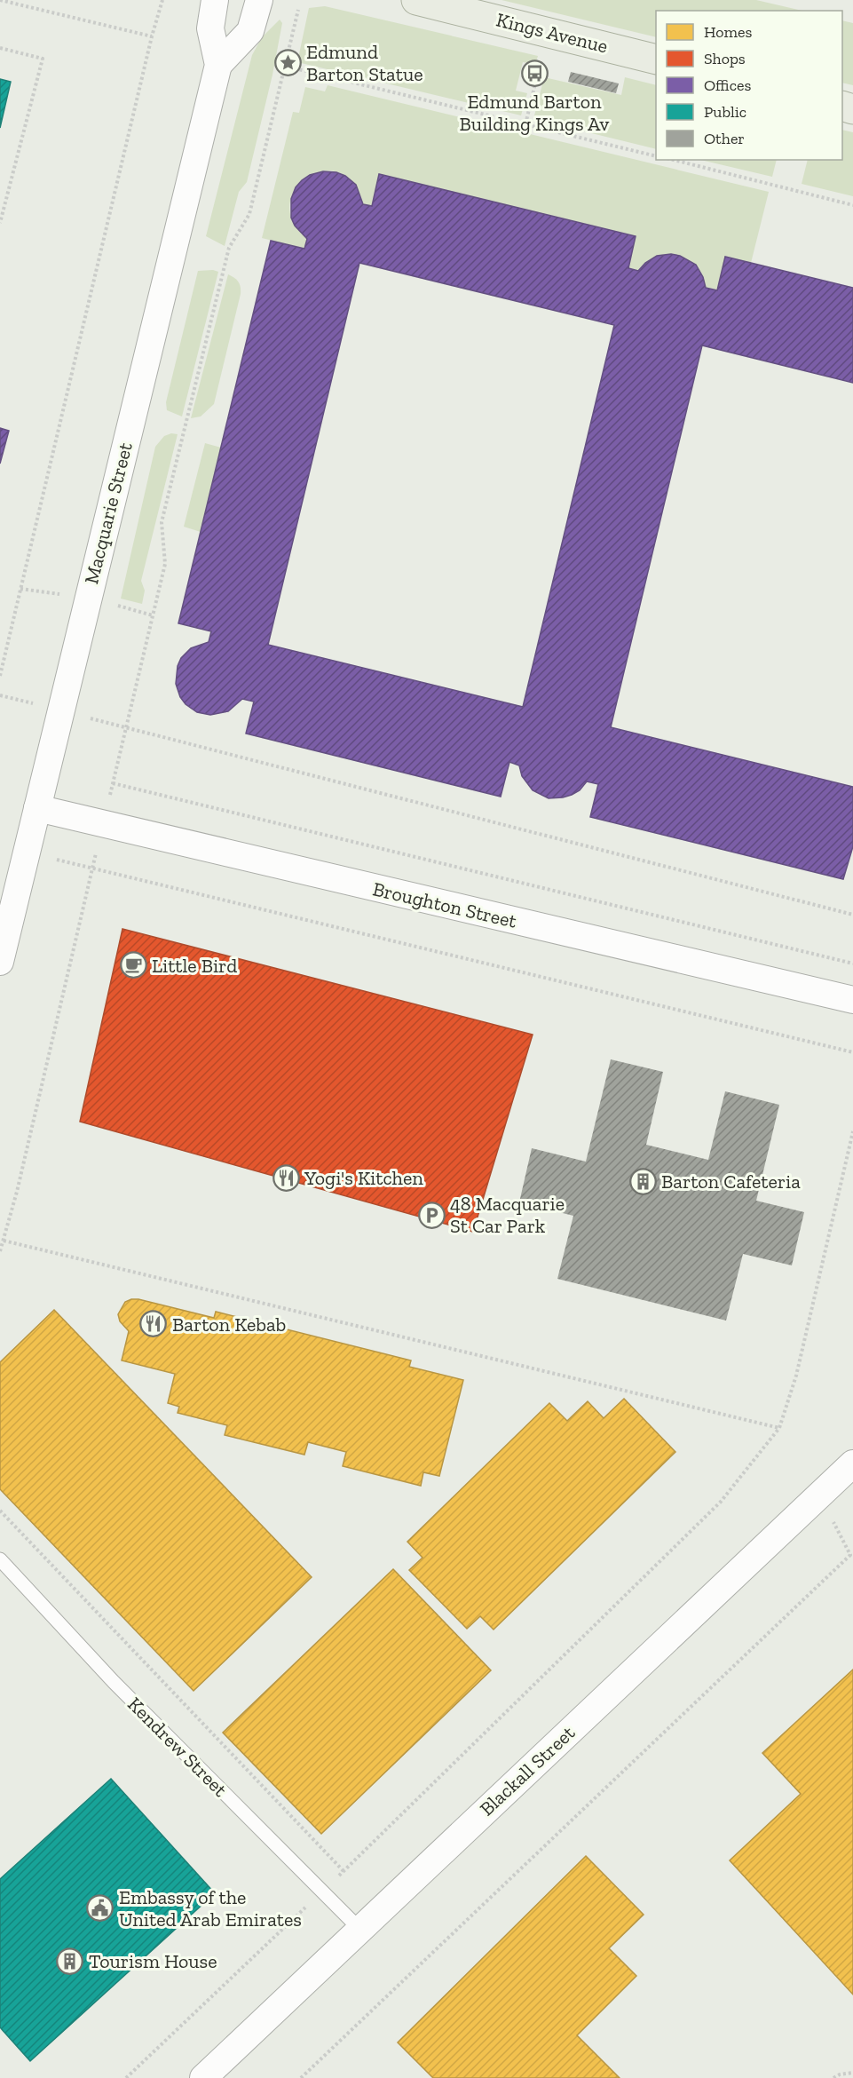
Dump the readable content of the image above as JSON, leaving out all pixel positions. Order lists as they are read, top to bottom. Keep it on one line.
{"streets":{"main road":["Kings Avenue"],"street":["Macquarie Street","Broughton Street","Blackall Street"],"lane":["Kendrew Street"]},"crossings":[["Macquarie Street","Broughton Street"],["Kendrew Street","Blackall Street"]],"places":{"place":["Edmund Barton Statue"],"bus stop":["Edmund Barton Building Kings Av"],"cafe":["Little Bird"],"restaurant":["Yogi's Kitchen","Barton Kebab"],"building":["Barton Cafeteria","Tourism House"],"parking":["48 Macquarie St Car Park"],"public building":["Embassy of the United Arab Emirates"]},"legend":["Homes","Shops","Offices","Public","Other"]}
